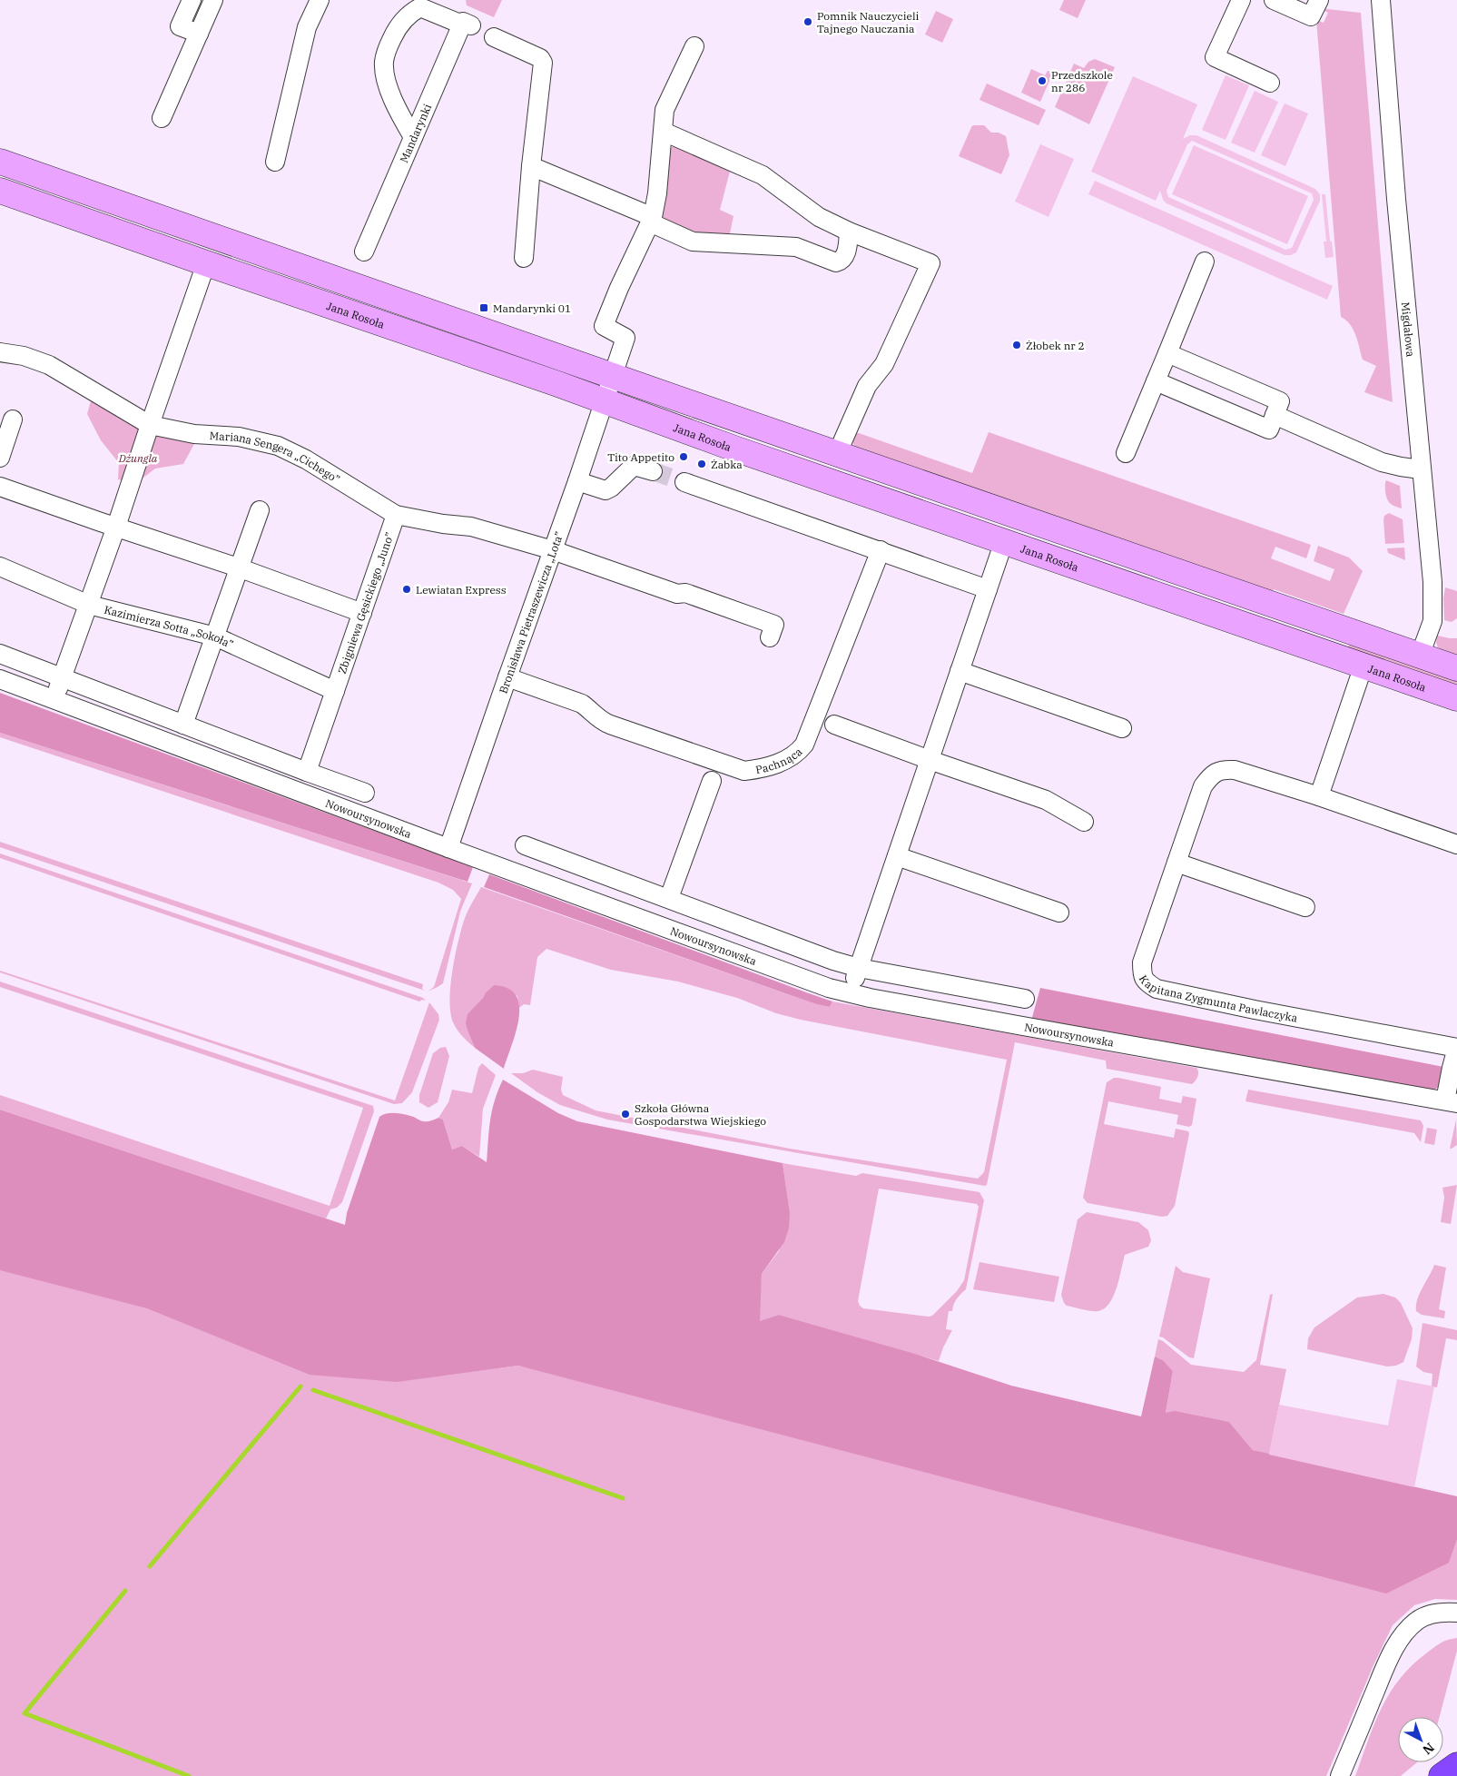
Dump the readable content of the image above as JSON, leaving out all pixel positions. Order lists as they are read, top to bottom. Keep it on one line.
{"streets":{"street":["Mandarynki","Jana Rosoła","Migdałowa","Mariana Sengera „Cichego”","Zbigniewa Gęsickiego „Juno”","Bronisława Pietraszewicza „Lota”","Kazimierza Sotta „Sokoła”","Pachnąca","Nowoursynowska","Kapitana Zygmunta Pawlaczyka"]},"crossings":[["Jana Rosoła","Bronisława Pietraszewicza „Lota”"],["Mariana Sengera „Cichego”","Zbigniewa Gęsickiego „Juno”"],["Mariana Sengera „Cichego”","Bronisława Pietraszewicza „Lota”"],["Zbigniewa Gęsickiego „Juno”","Kazimierza Sotta „Sokoła”"],["Bronisława Pietraszewicza „Lota”","Pachnąca"],["Bronisława Pietraszewicza „Lota”","Nowoursynowska"]],"parks":["Dżungla"],"places":{"other":["Pomnik Nauczycieli Tajnego Nauczania","Przedszkole nr 286","Żłobek nr 2","Tito Appetito","Żabka","Lewiatan Express","Szkoła Główna Gospodarstwa Wiejskiego"],"transit":["Mandarynki 01"]},"north":"bottom right"}
